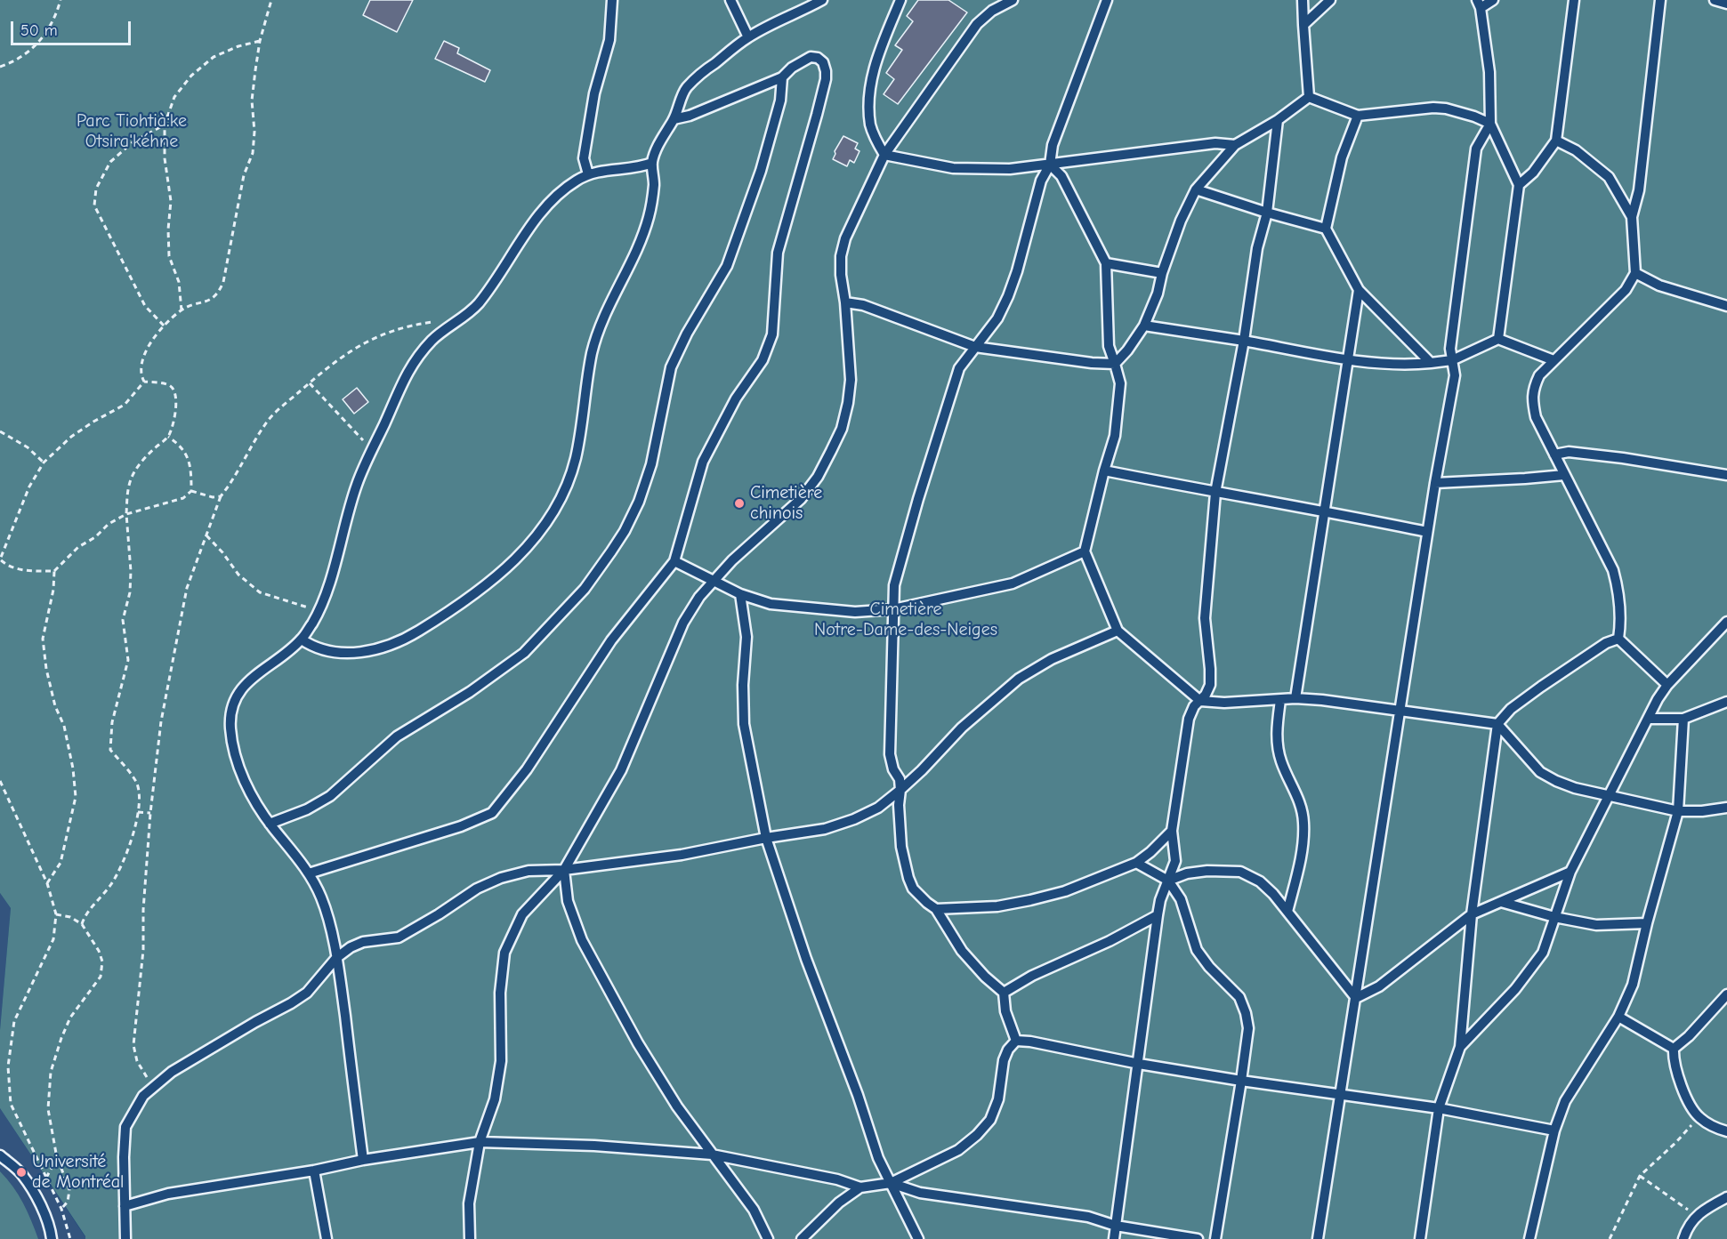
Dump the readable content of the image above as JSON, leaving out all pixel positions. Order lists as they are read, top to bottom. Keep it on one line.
{"parks":["Parc Tiohtià:ke Otsira'kéhne","Cimetière Notre-Dame-des-Neiges"],"places":["Cimetière chinois","Université de Montréal"],"scale_bar":"50 m"}
